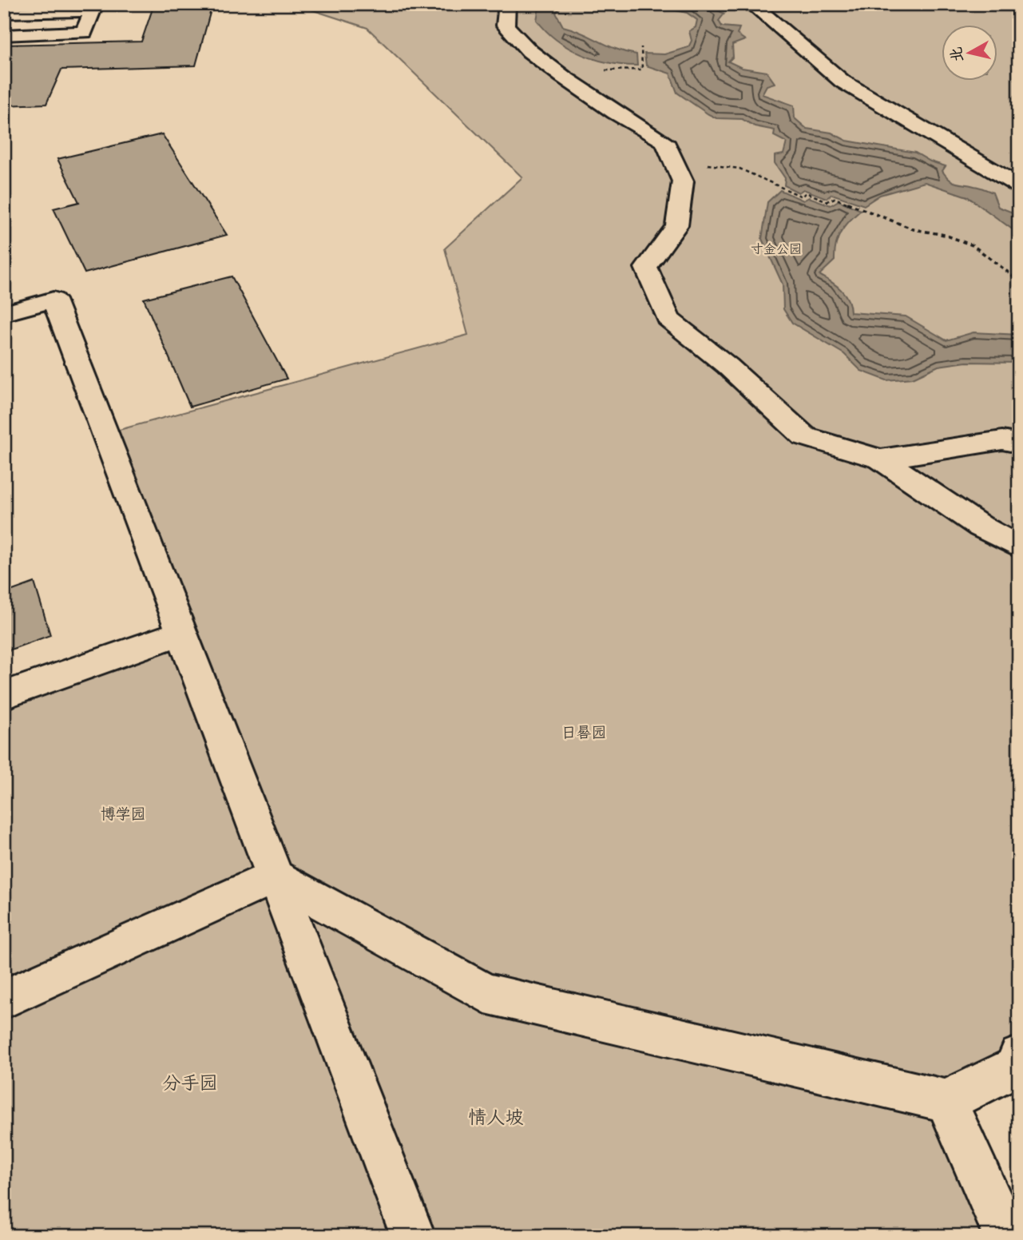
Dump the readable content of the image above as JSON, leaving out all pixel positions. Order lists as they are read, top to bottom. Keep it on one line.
{"parks":["寸金公园","日晷园","博学园","分手园","情人坡"],"north":"left"}
